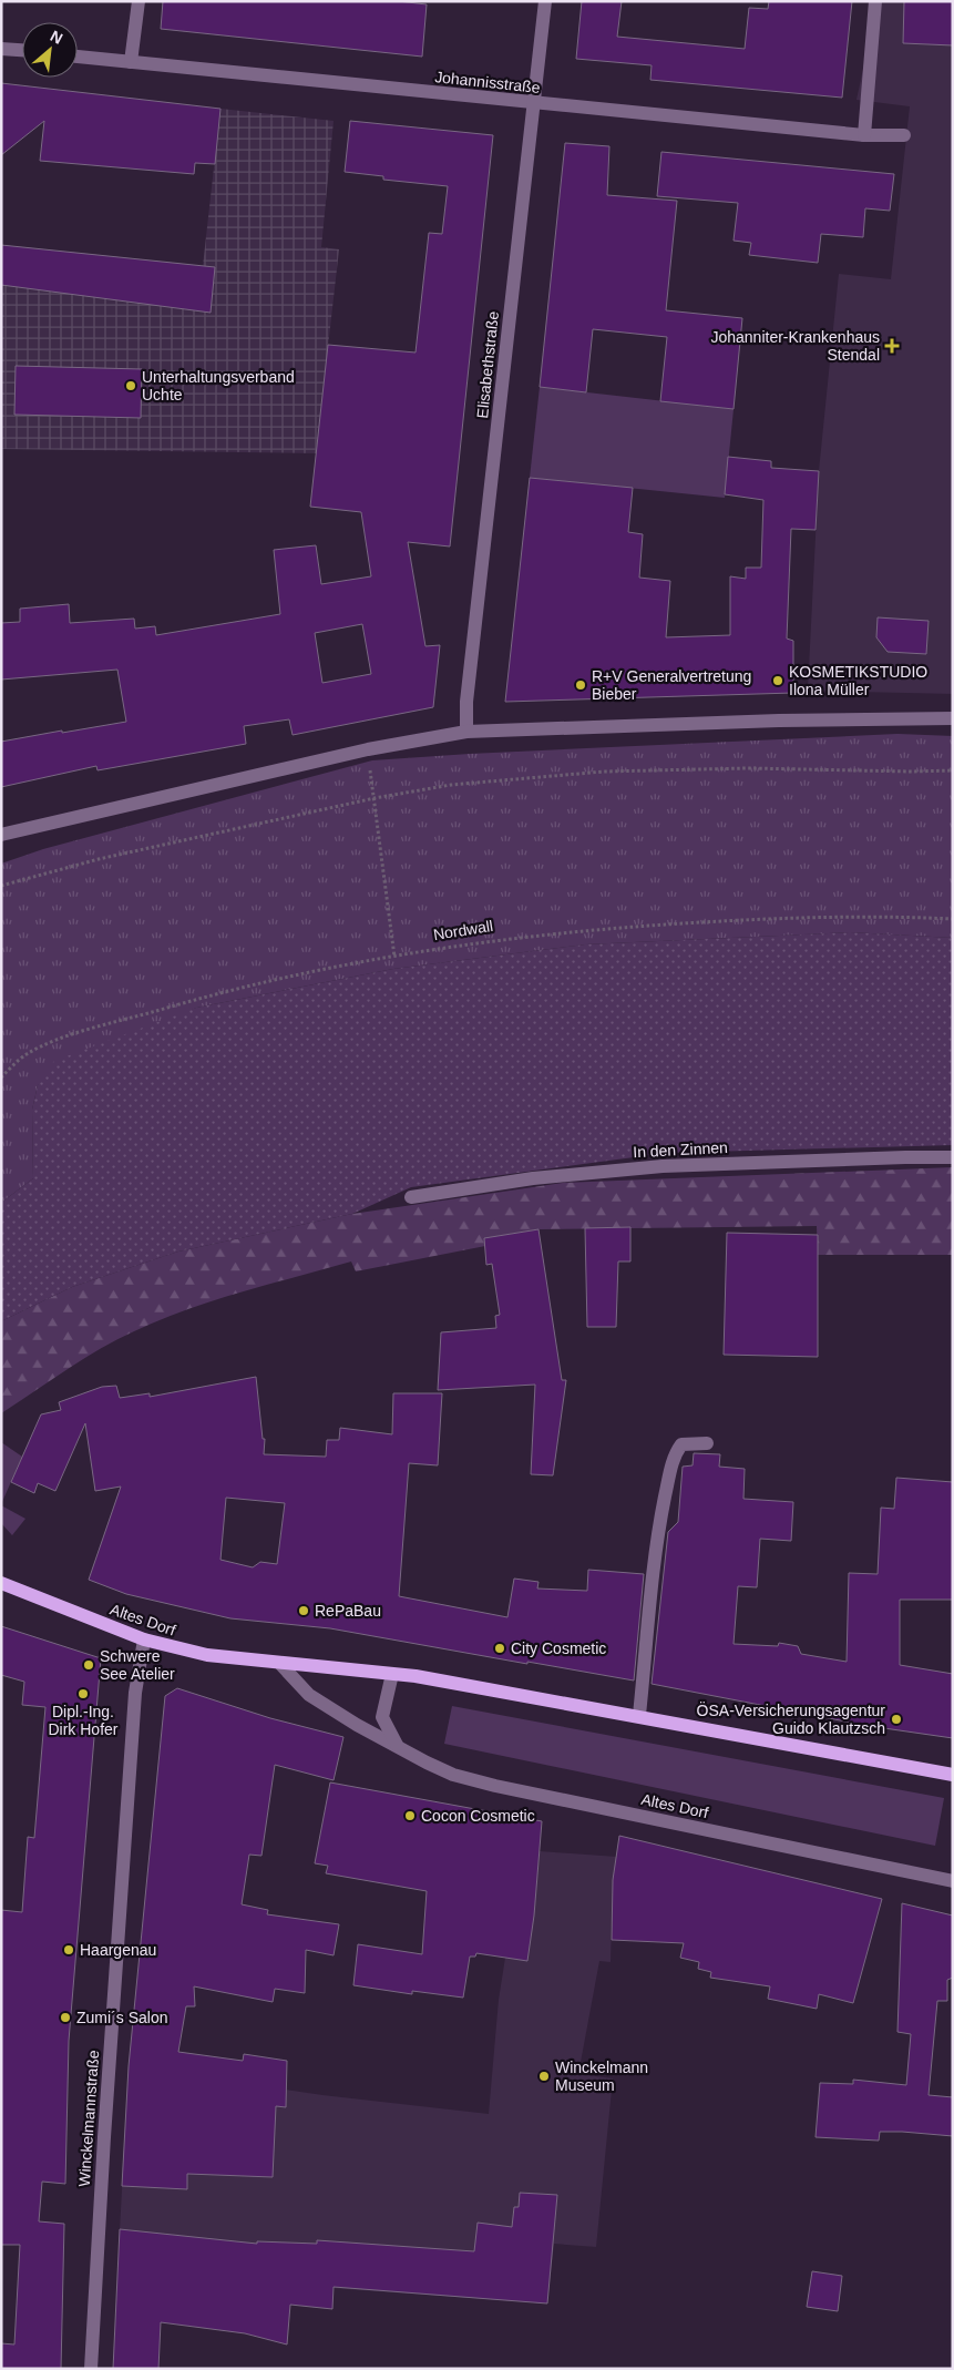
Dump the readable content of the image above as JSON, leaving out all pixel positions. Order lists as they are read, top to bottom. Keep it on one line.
{"streets":{"main road":["Altes Dorf"],"street":["Johannisstraße","Elisabethstraße","In den Zinnen","Winckelmannstraße"],"path":["Nordwall"]},"crossings":[["Johannisstraße","Elisabethstraße"],["Altes Dorf","Winckelmannstraße"]],"places":{"health":["Johanniter-Krankenhaus Stendal"],"other":["Unterhaltungsverband Uchte","KOSMETIKSTUDIO Ilona Müller","R+V Generalvertretung Bieber","RePaBau","City Cosmetic","Schwere See Atelier","Dipl.-Ing. Dirk Hofer","ÖSA-Versicherungsagentur Guido Klautzsch","Cocon Cosmetic","Haargenau","Zumi´s Salon","Winckelmann Museum"]},"north":"top right"}
